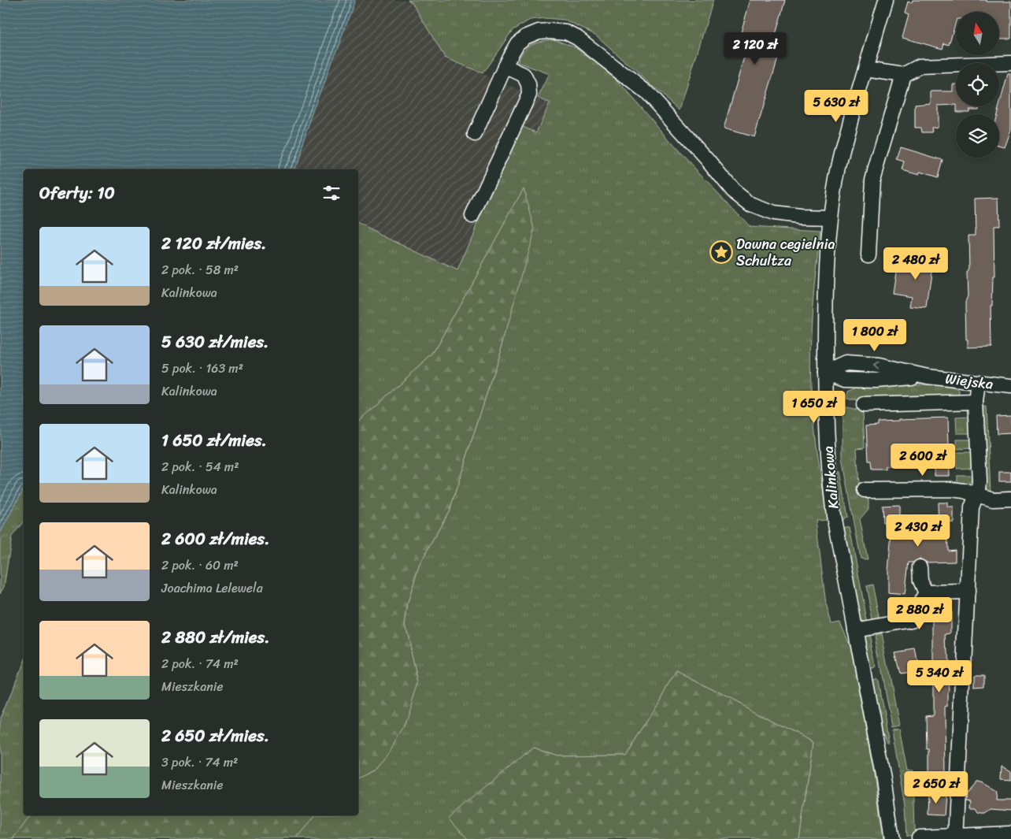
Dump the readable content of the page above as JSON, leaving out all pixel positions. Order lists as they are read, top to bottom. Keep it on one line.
{"streets":{"street":["Wiejska","Kalinkowa"]},"crossings":[["Wiejska","Kalinkowa"]],"places":{"place":["Dawna cegielnia Schultza"]},"north":"top","page":{"price":["2 120 zł","5 630 zł","2 480 zł","1 800 zł","1 650 zł","2 600 zł","2 430 zł","2 880 zł","5 340 zł","2 650 zł"],"heading":"Oferty: 10","list":[{"name":"2 120 zł/mies.","note":"2 pok. · 58 m² · Kalinkowa"},{"name":"5 630 zł/mies.","note":"5 pok. · 163 m² · Kalinkowa"},{"name":"1 650 zł/mies.","note":"2 pok. · 54 m² · Kalinkowa"},{"name":"2 600 zł/mies.","note":"2 pok. · 60 m² · Joachima Lelewela"},{"name":"2 880 zł/mies.","note":"2 pok. · 74 m² · Mieszkanie"},{"name":"2 650 zł/mies.","note":"3 pok. · 74 m² · Mieszkanie"}]}}
